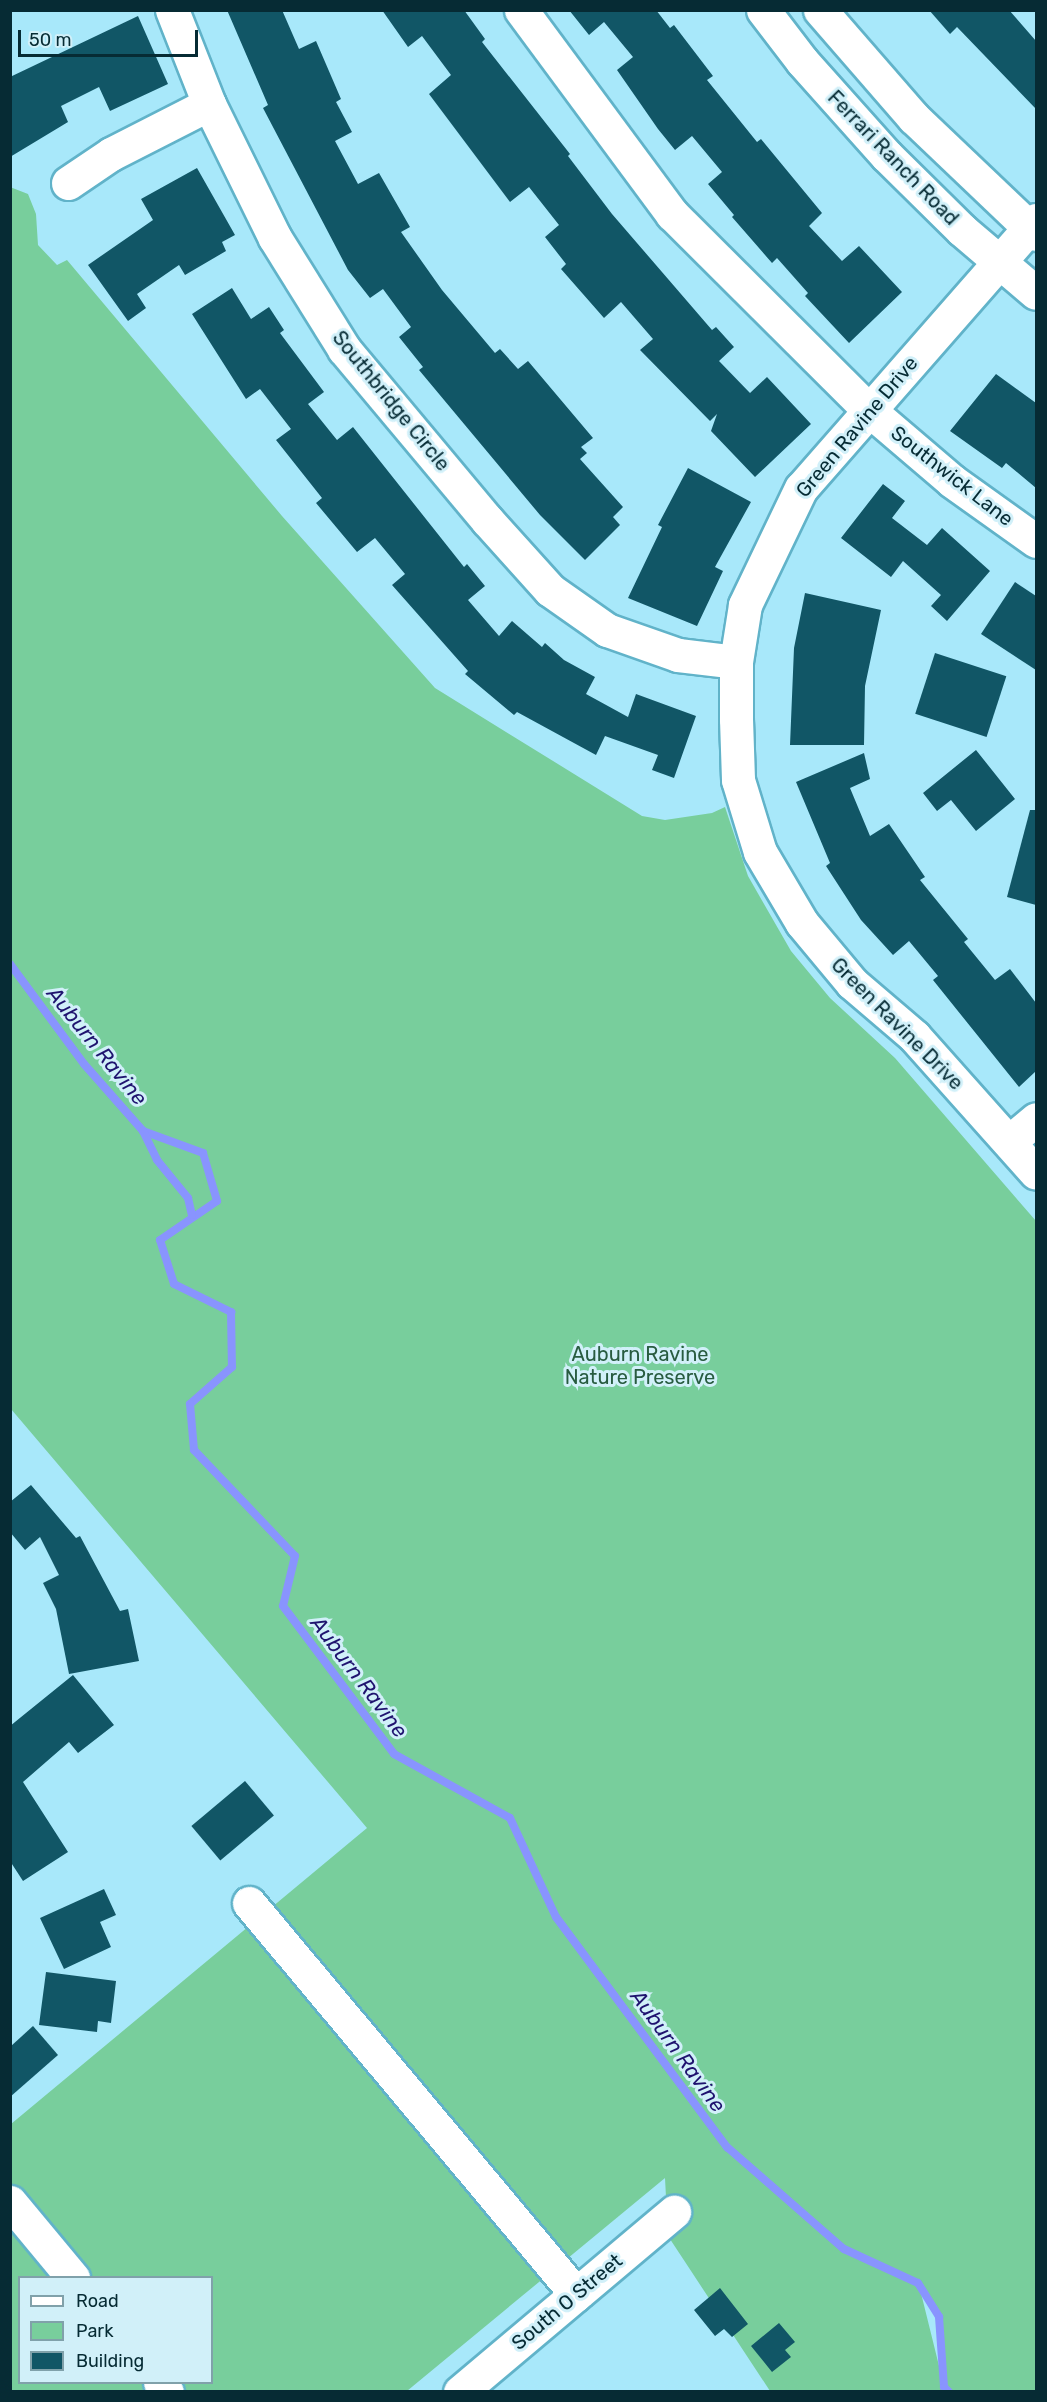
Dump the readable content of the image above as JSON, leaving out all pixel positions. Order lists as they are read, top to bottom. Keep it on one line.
{"streets":{"street":["Ferrari Ranch Road","Southbridge Circle","Green Ravine Drive","Southwick Lane","South O Street"]},"crossings":[["Ferrari Ranch Road","Green Ravine Drive"],["Southbridge Circle","Green Ravine Drive"],["Green Ravine Drive","Southwick Lane"]],"water":["Auburn Ravine"],"parks":["Auburn Ravine Nature Preserve"],"legend":["Road","Park","Building"],"scale_bar":"50 m"}
